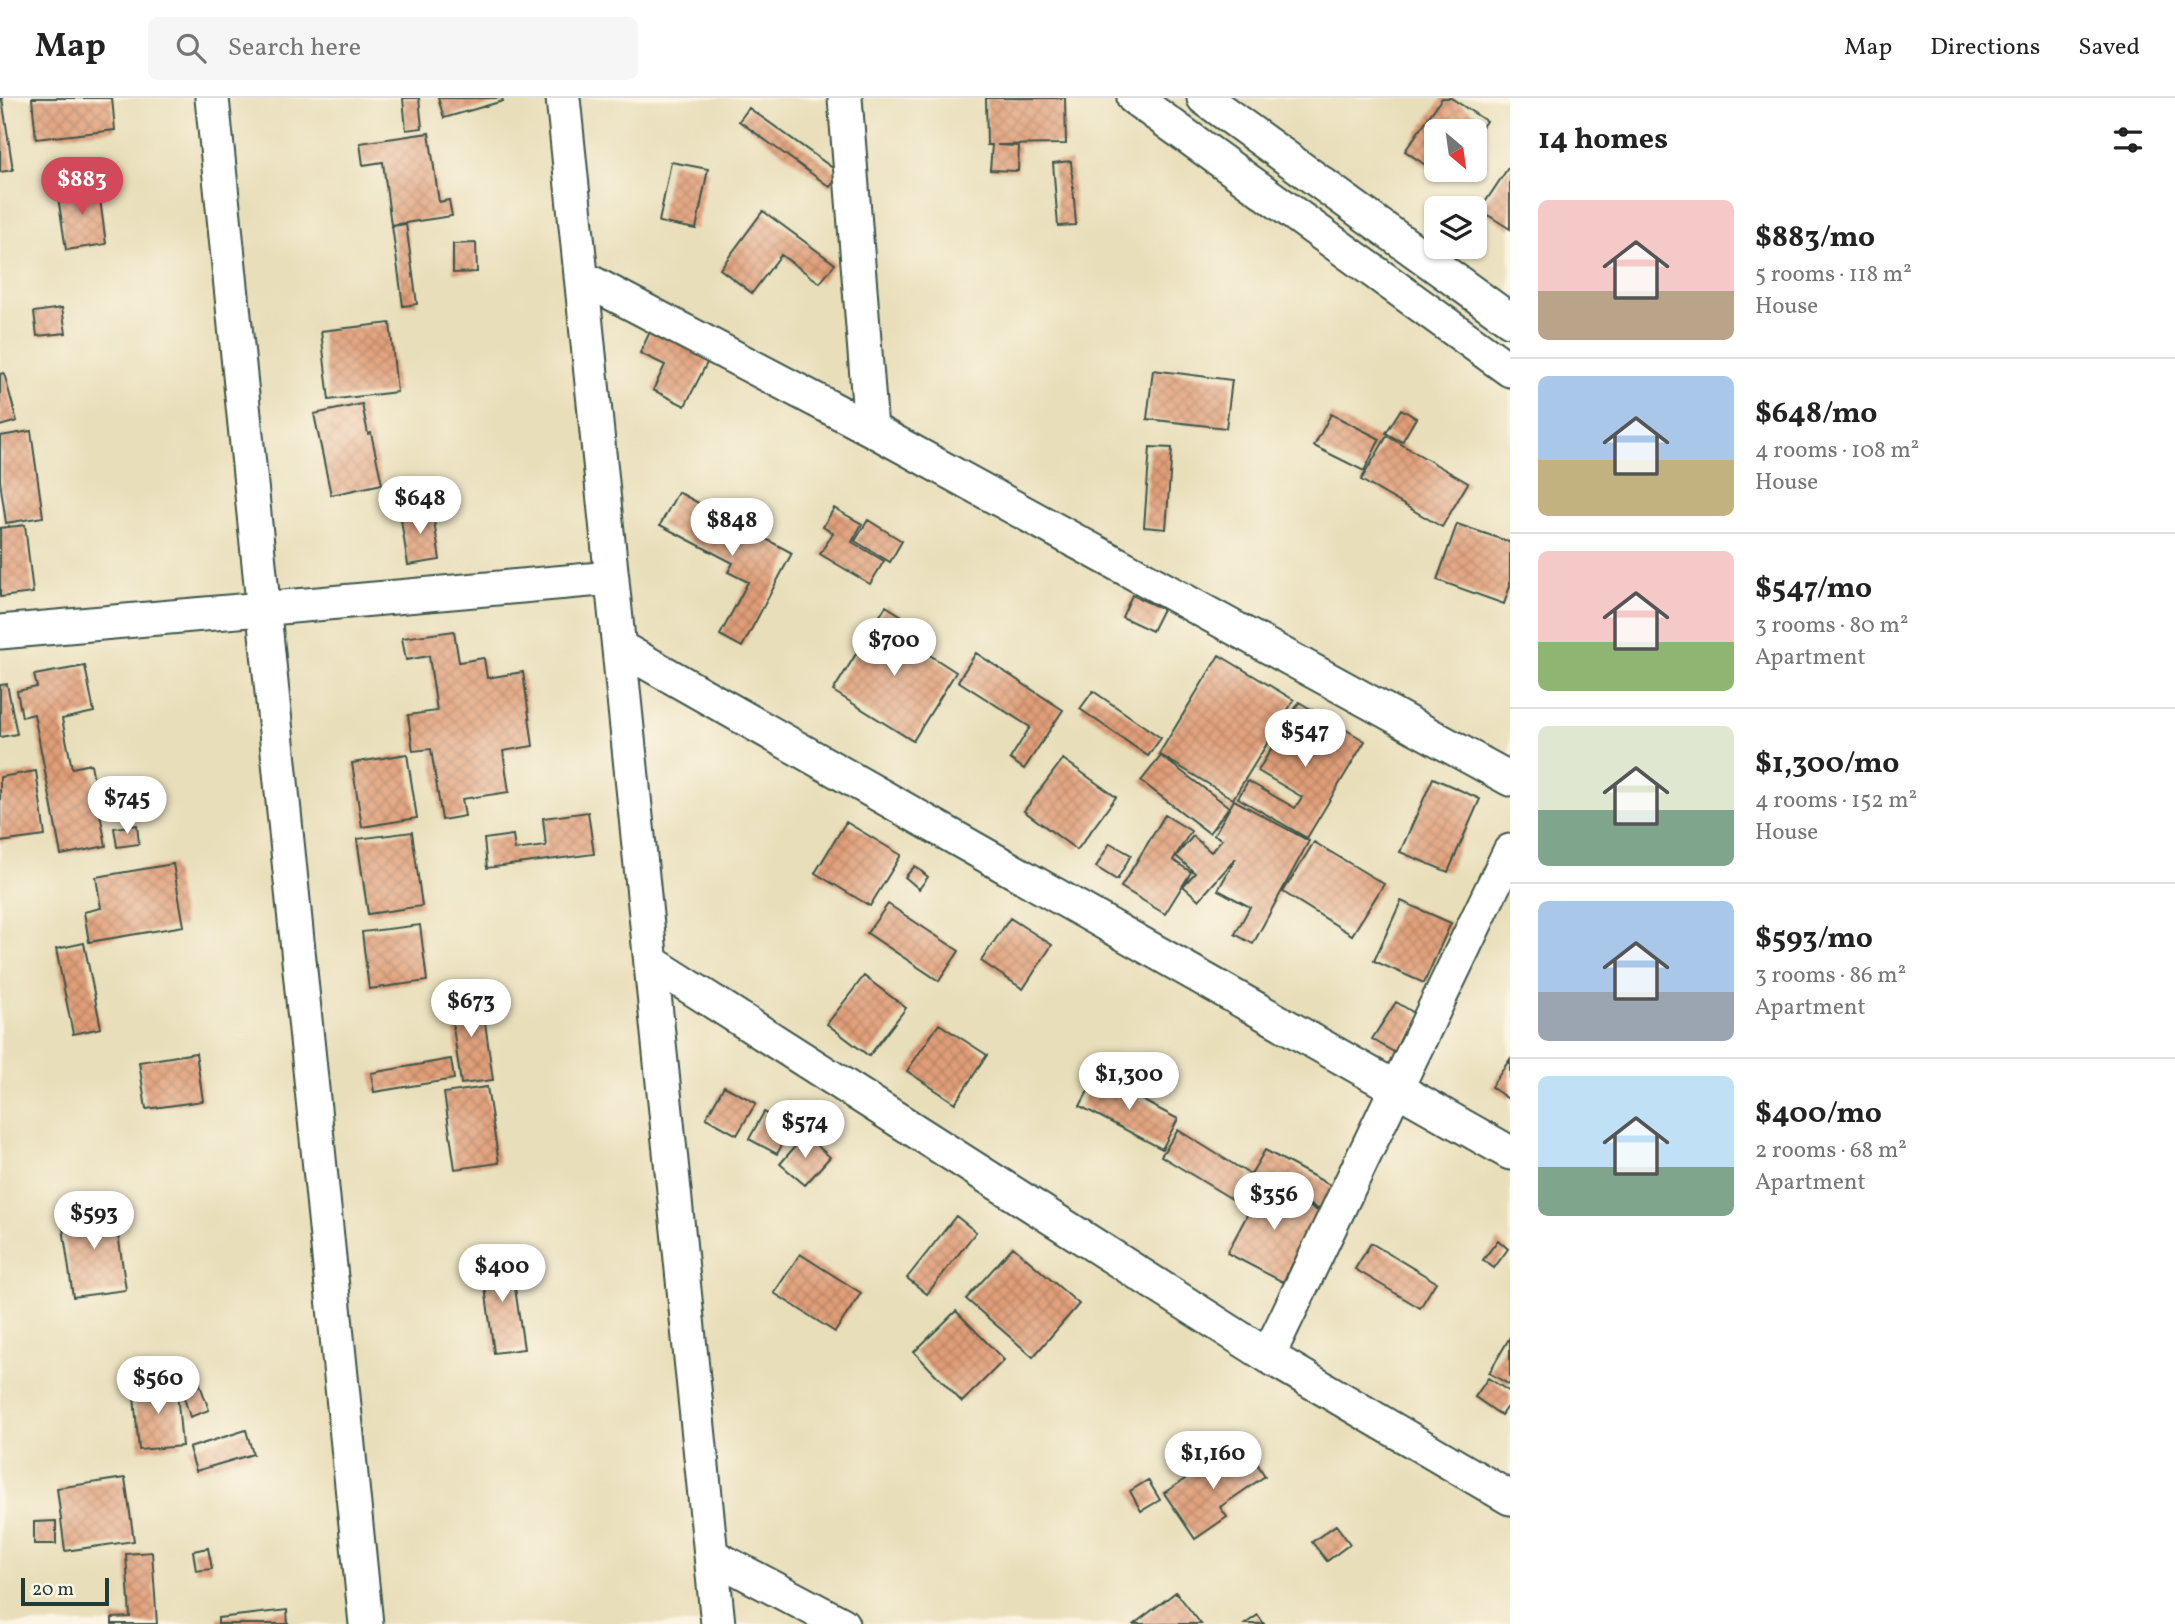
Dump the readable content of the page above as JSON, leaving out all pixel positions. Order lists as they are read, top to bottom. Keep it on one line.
{"scale_bar":"20 m","north":"bottom right","page":{"header":"Map","search":"Search here","nav":["Map","Directions","Saved"],"heading":"14 homes","price":["$883","$648","$848","$700","$547","$745","$673","$1,300","$574","$356","$593","$400","$560","$1,160"],"list":[{"name":"$883/mo","note":"5 rooms · 118 m² · House"},{"name":"$648/mo","note":"4 rooms · 108 m² · House"},{"name":"$547/mo","note":"3 rooms · 80 m² · Apartment"},{"name":"$1,300/mo","note":"4 rooms · 152 m² · House"},{"name":"$593/mo","note":"3 rooms · 86 m² · Apartment"},{"name":"$400/mo","note":"2 rooms · 68 m² · Apartment"}],"scale":"20 m"}}
